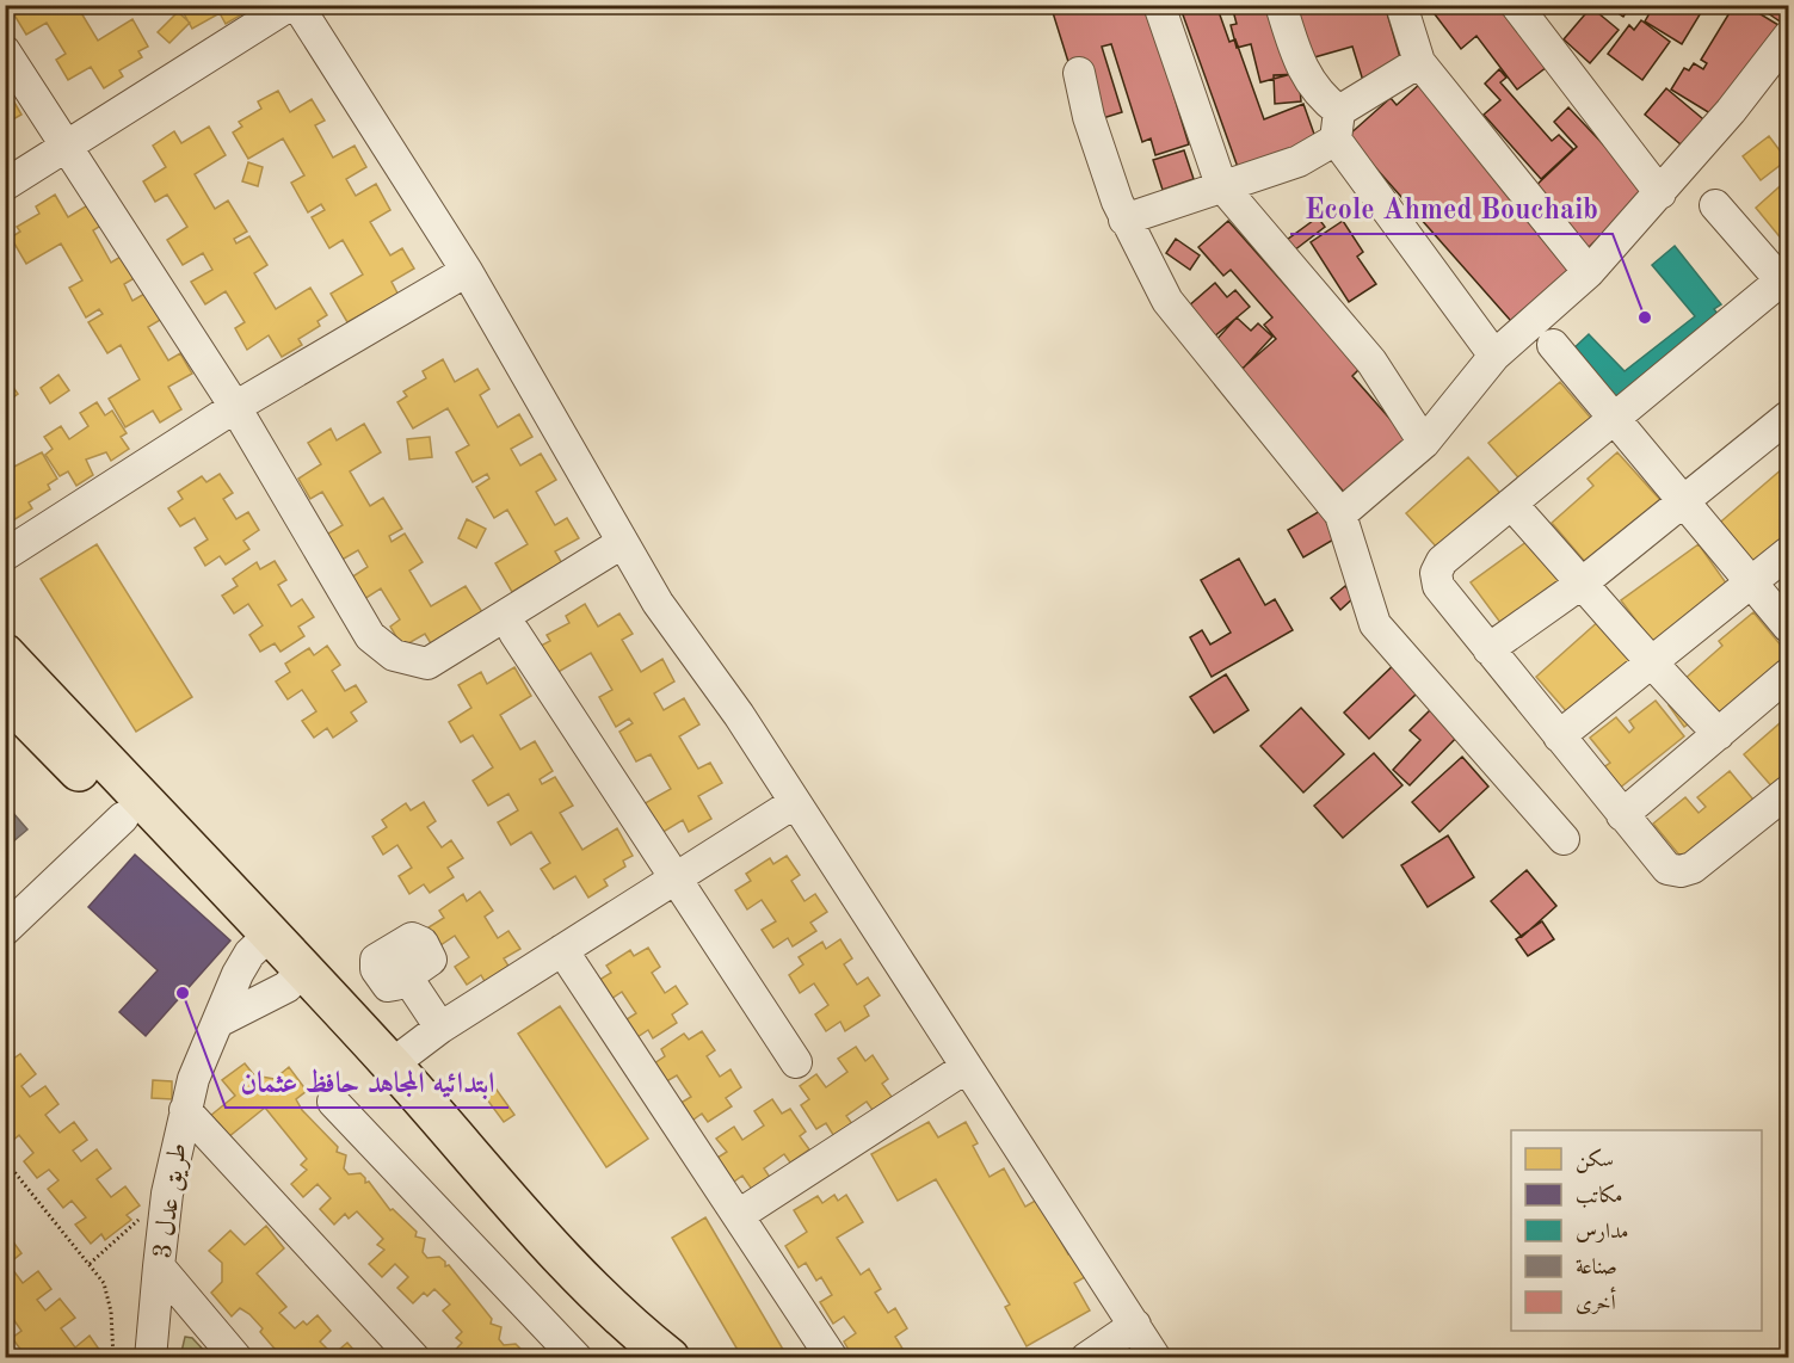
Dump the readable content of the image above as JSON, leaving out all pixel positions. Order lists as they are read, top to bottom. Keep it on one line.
{"streets":{"street":["طريق عدل 3"]},"places":["Ecole Ahmed Bouchaib","ابتدائيه المجاهد حافظ عثمان"],"legend":["سكن","مكاتب","مدارس","صناعة","أخرى"]}
